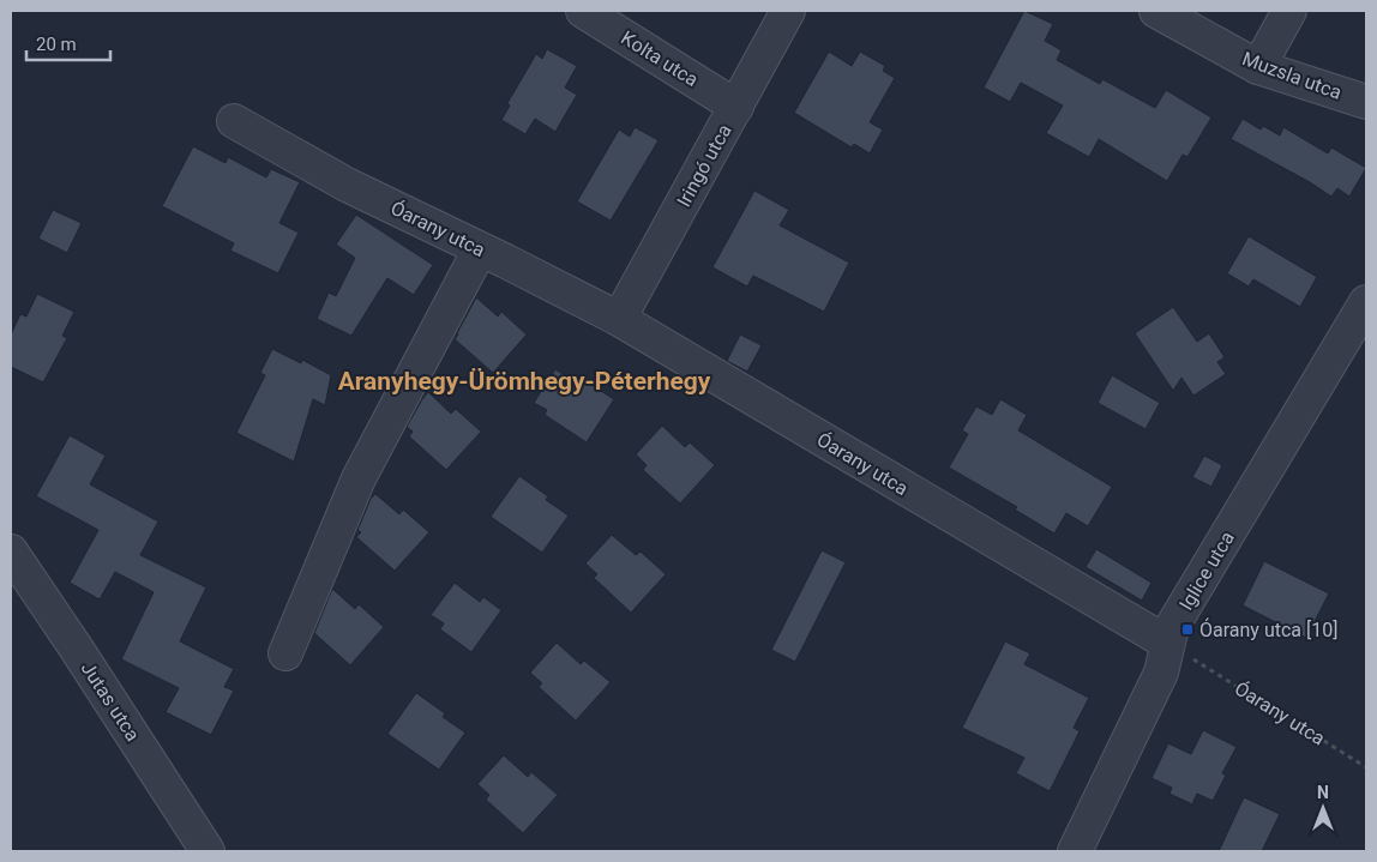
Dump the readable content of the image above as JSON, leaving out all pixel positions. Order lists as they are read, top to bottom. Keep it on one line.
{"streets":{"street":["Kolta utca","Muzsla utca","Iringó utca","Óarany utca","Iglice utca","Jutas utca"]},"crossings":[["Kolta utca","Iringó utca"],["Iringó utca","Óarany utca"],["Óarany utca","Iglice utca"]],"districts":["Aranyhegy-Ürömhegy-Péterhegy"],"places":{"transit":["Óarany utca [10]"]},"scale_bar":"20 m","north":"top"}
